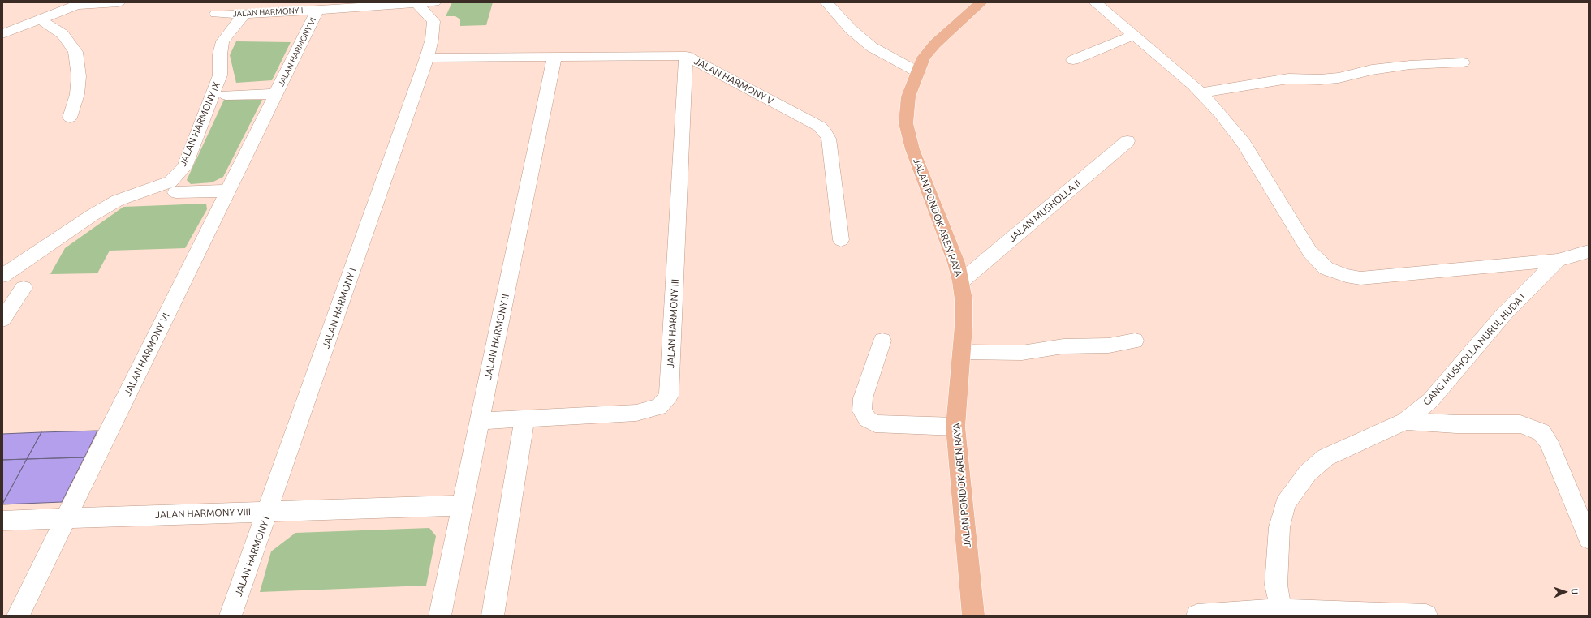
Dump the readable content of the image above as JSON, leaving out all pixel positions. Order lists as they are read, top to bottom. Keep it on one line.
{"streets":{"main road":["JALAN PONDOK AREN RAYA"],"street":["JALAN HARMONY I","JALAN HARMONY VI","JALAN HARMONY V","JALAN HARMONY IX","JALAN MUSHOLLA II","JALAN HARMONY III","JALAN HARMONY II","GANG MUSHOLLA NURUL HUDA I","JALAN HARMONY VIII"]},"crossings":[["JALAN HARMONY I","JALAN HARMONY VI"],["JALAN HARMONY I","JALAN HARMONY V"],["JALAN HARMONY I","JALAN HARMONY IX"],["JALAN HARMONY I","JALAN HARMONY VIII"],["JALAN HARMONY VI","JALAN HARMONY VIII"],["JALAN HARMONY V","JALAN HARMONY III"],["JALAN HARMONY V","JALAN HARMONY II"],["JALAN MUSHOLLA II","JALAN PONDOK AREN RAYA"],["JALAN HARMONY III","JALAN HARMONY II"],["JALAN HARMONY II","JALAN HARMONY VIII"]],"north":"right"}
